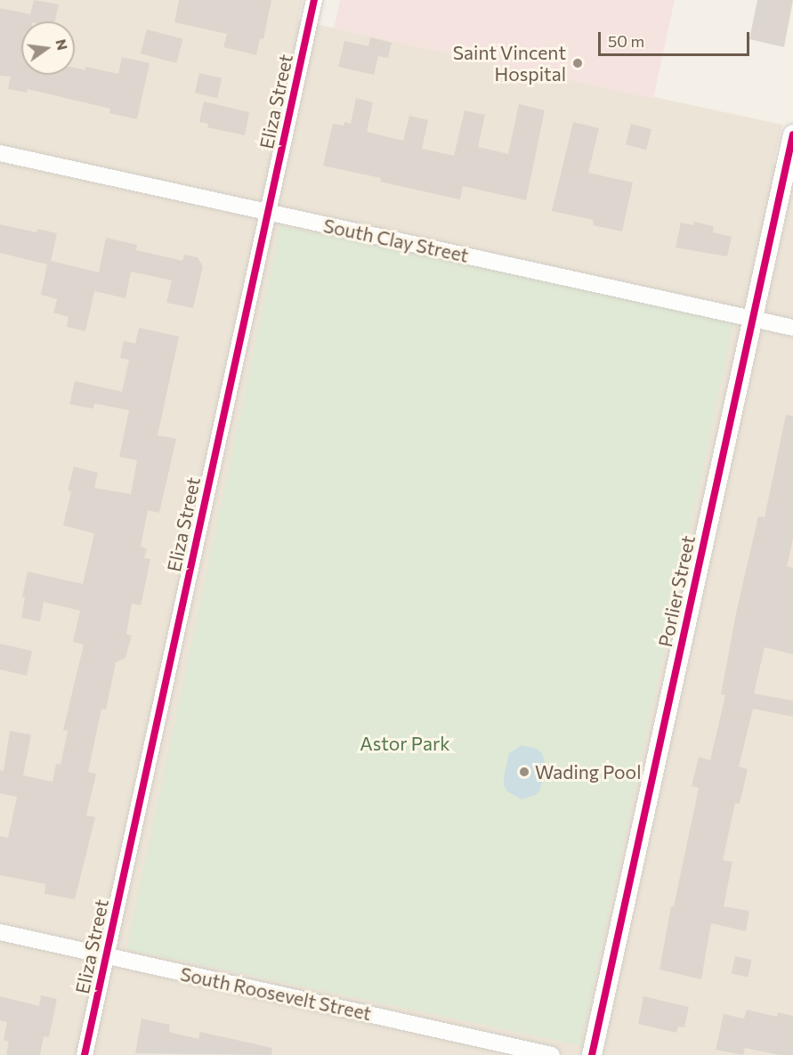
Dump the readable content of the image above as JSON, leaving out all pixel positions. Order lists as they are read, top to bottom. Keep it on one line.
{"streets":{"street":["Eliza Street","South Clay Street","Porlier Street","South Roosevelt Street"]},"crossings":[["Eliza Street","South Clay Street"],["Eliza Street","South Roosevelt Street"],["South Clay Street","Porlier Street"]],"parks":["Astor Park"],"places":["Saint Vincent Hospital","Wading Pool"],"scale_bar":"50 m","north":"right"}
